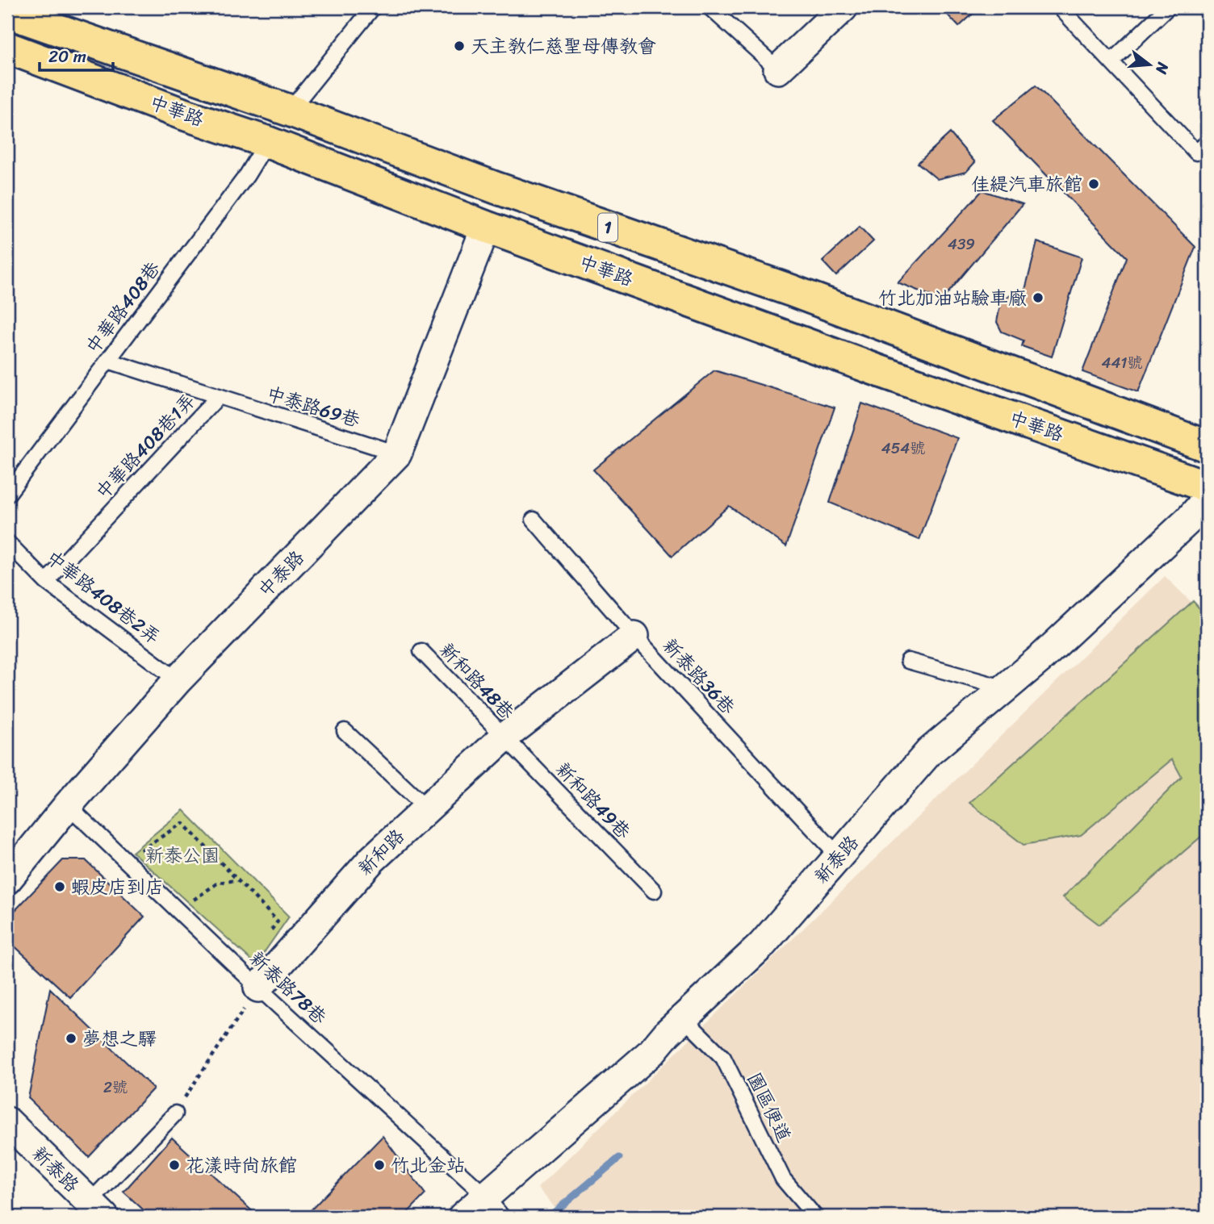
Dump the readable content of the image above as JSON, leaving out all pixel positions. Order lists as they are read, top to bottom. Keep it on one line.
{"streets":{"main road":["中華路","1"],"street":["中泰路","新和路","新泰路"],"lane":["中華路408巷","中泰路69巷","中華路408巷1弄","中華路408巷2弄","新泰路36巷","新和路48巷","新和路49巷","新泰路78巷","園區便道"]},"crossings":[["中華路","中華路408巷"],["中華路","中泰路"],["中華路408巷","中華路408巷1弄"],["中泰路69巷","中華路408巷1弄"],["中泰路69巷","中泰路"],["中華路408巷1弄","中華路408巷2弄"],["中泰路","中華路408巷2弄"],["中泰路","新泰路78巷"],["新泰路36巷","新和路"],["新泰路36巷","新泰路"],["新和路48巷","新和路49巷"],["新和路48巷","新和路"],["新和路49巷","新和路"],["新和路","新泰路78巷"],["新泰路","新泰路78巷"],["新泰路","園區便道"]],"parks":["新泰公園"],"places":["天主教仁慈聖母傳教會","佳緹汽車旅館","竹北加油站驗車廠","蝦皮店到店","夢想之驛","花漾時尚旅館","竹北金站"],"house_numbers":["439","441號","454號","2號"],"scale_bar":"20 m","north":"right"}
